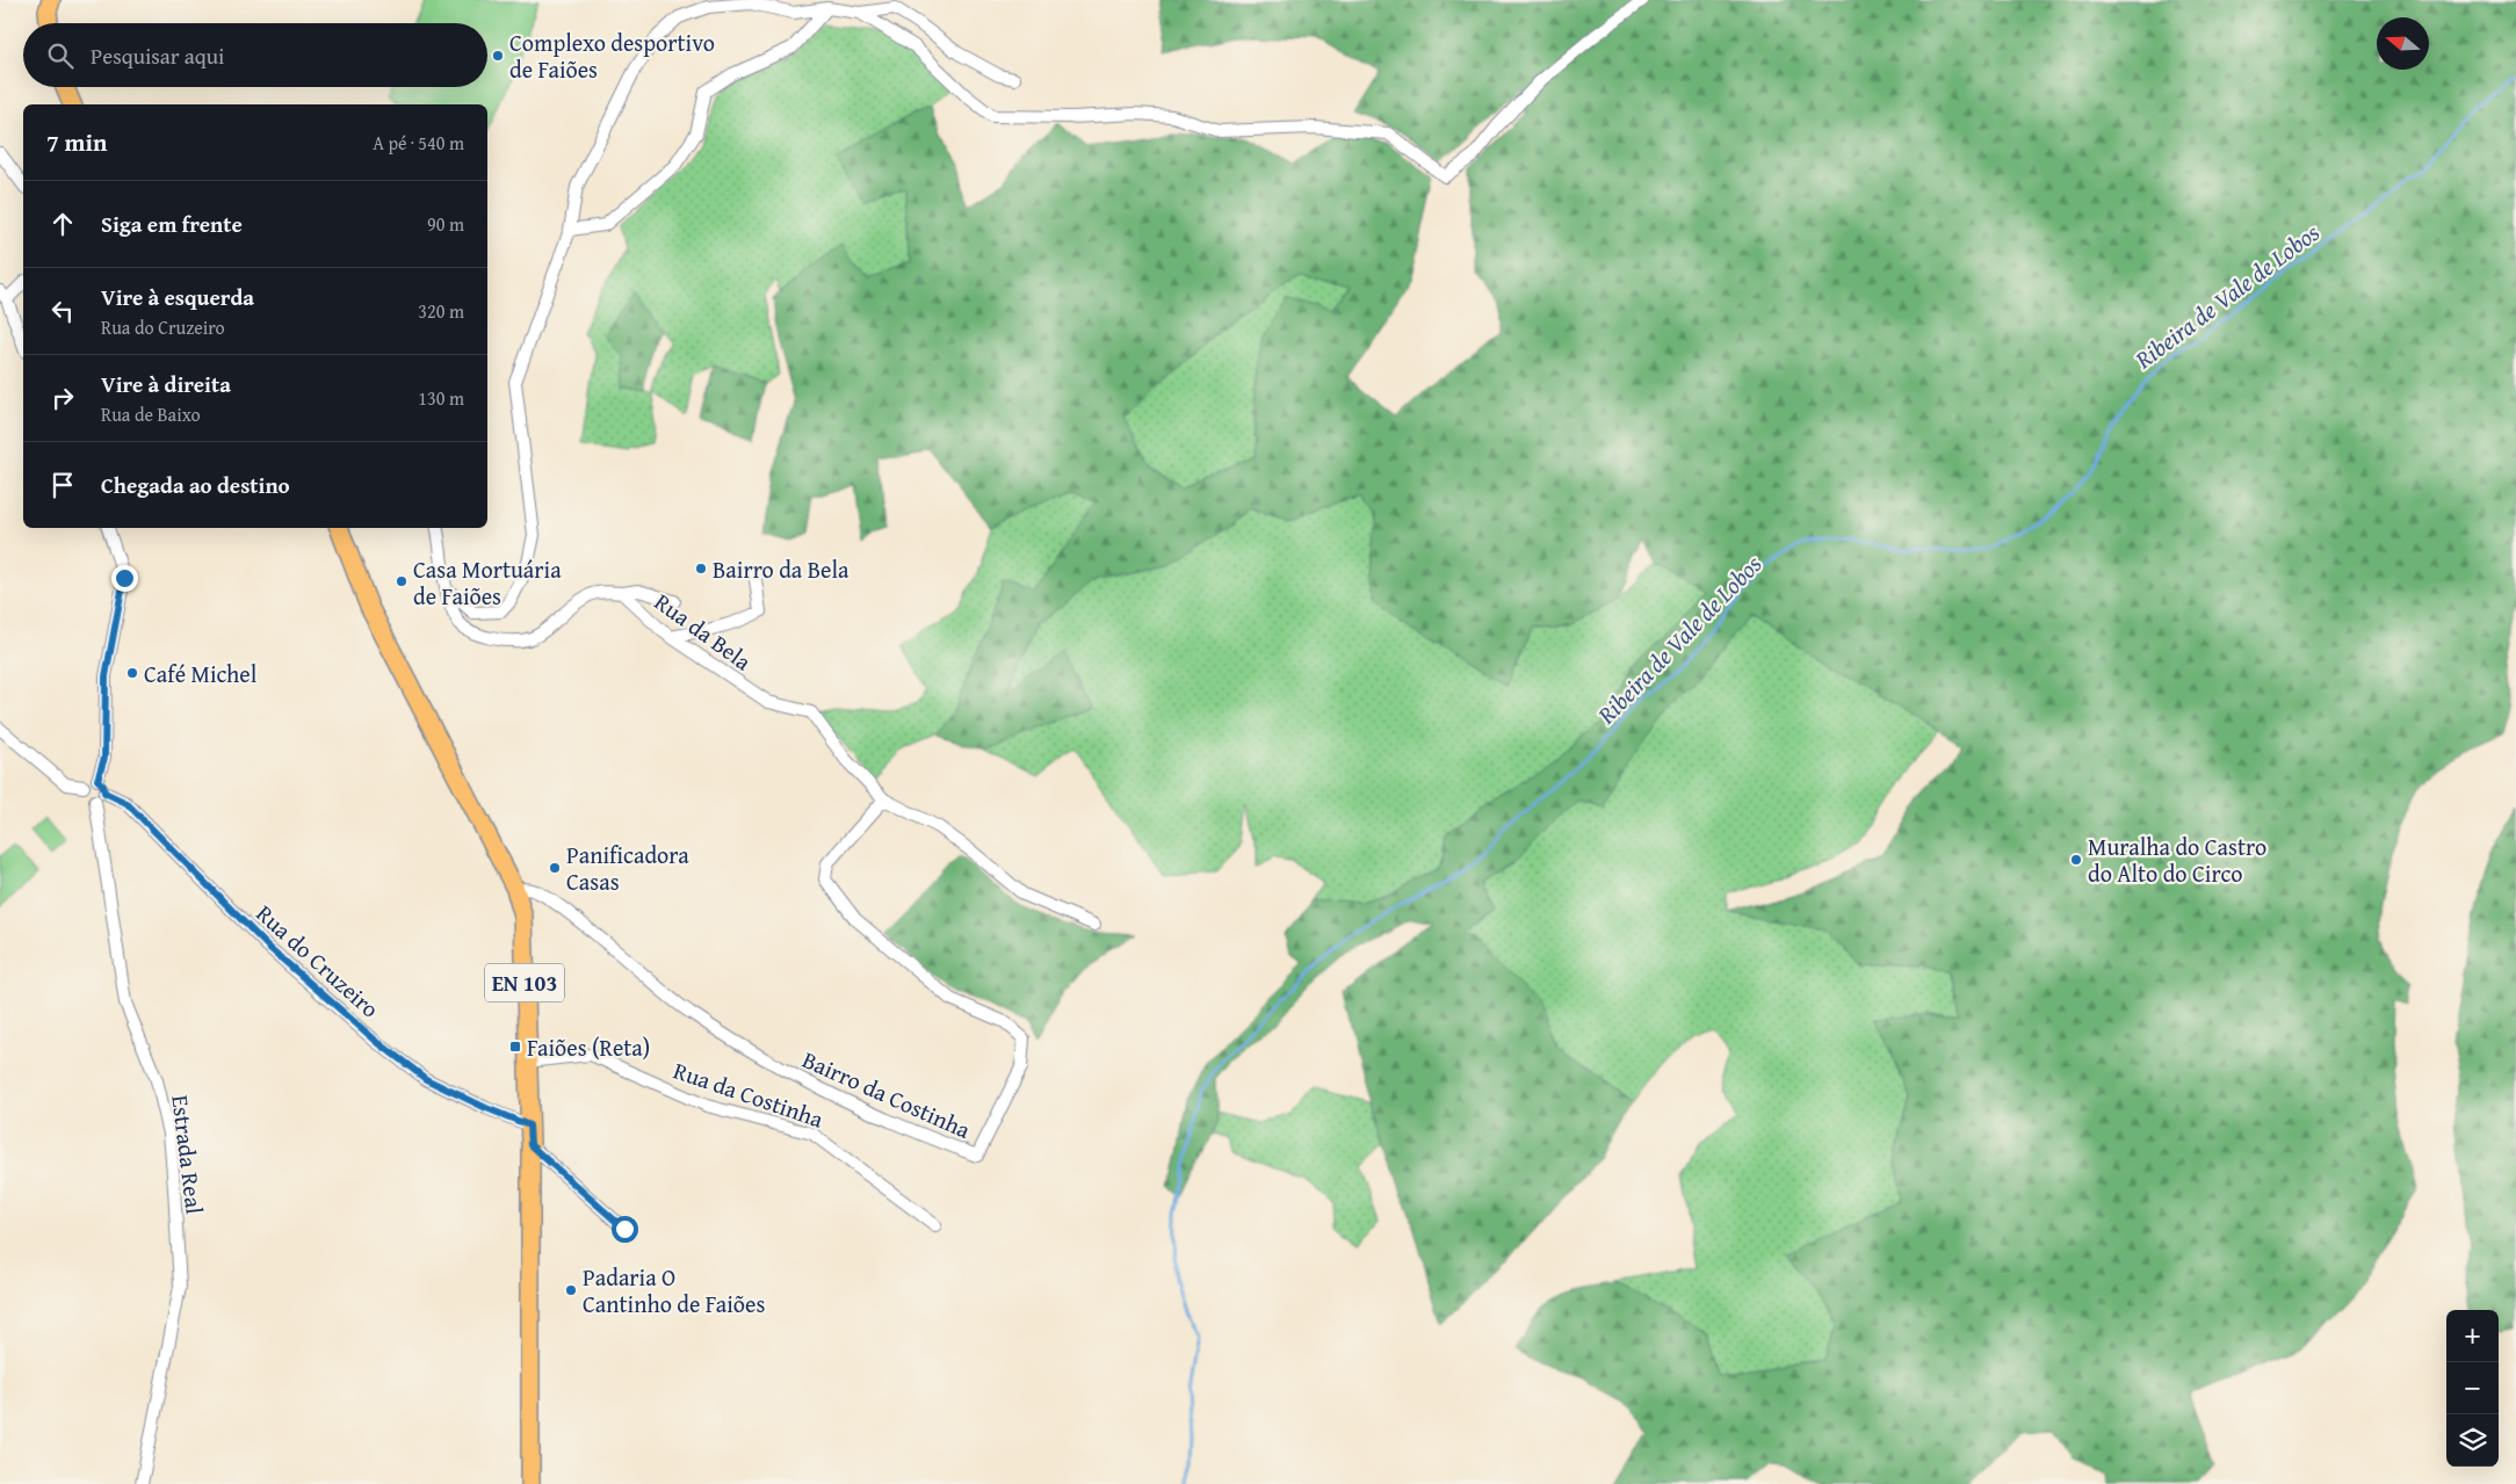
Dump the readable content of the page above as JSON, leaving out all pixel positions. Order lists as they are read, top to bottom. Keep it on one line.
{"streets":{"main road":["EN 103"],"street":["Rua da Bela","Rua do Cruzeiro","Rua da Costinha","Bairro da Costinha","Estrada Real"]},"crossings":[["Rua da Bela","Bairro da Costinha"],["Rua do Cruzeiro","EN 103"],["Rua do Cruzeiro","Estrada Real"],["EN 103","Rua da Costinha"],["EN 103","Bairro da Costinha"]],"water":["Ribeira de Vale de Lobos"],"places":{"other":["Complexo desportivo de Faiões","Bairro da Bela","Casa Mortuária de Faiões","Café Michel","Muralha do Castro do Alto do Circo","Panificadora Casas","Padaria O Cantinho de Faiões"],"transit":["Faiões (Reta)"]},"north":"left","page":{"search":"Pesquisar aqui","heading":["7 min","A pé · 540 m"],"list":[["Siga em frente","90 m"],["Vire à esquerda","Rua do Cruzeiro","320 m"],["Vire à direita","Rua de Baixo","130 m"],"Chegada ao destino"],"map_buttons":["+","−"]}}
